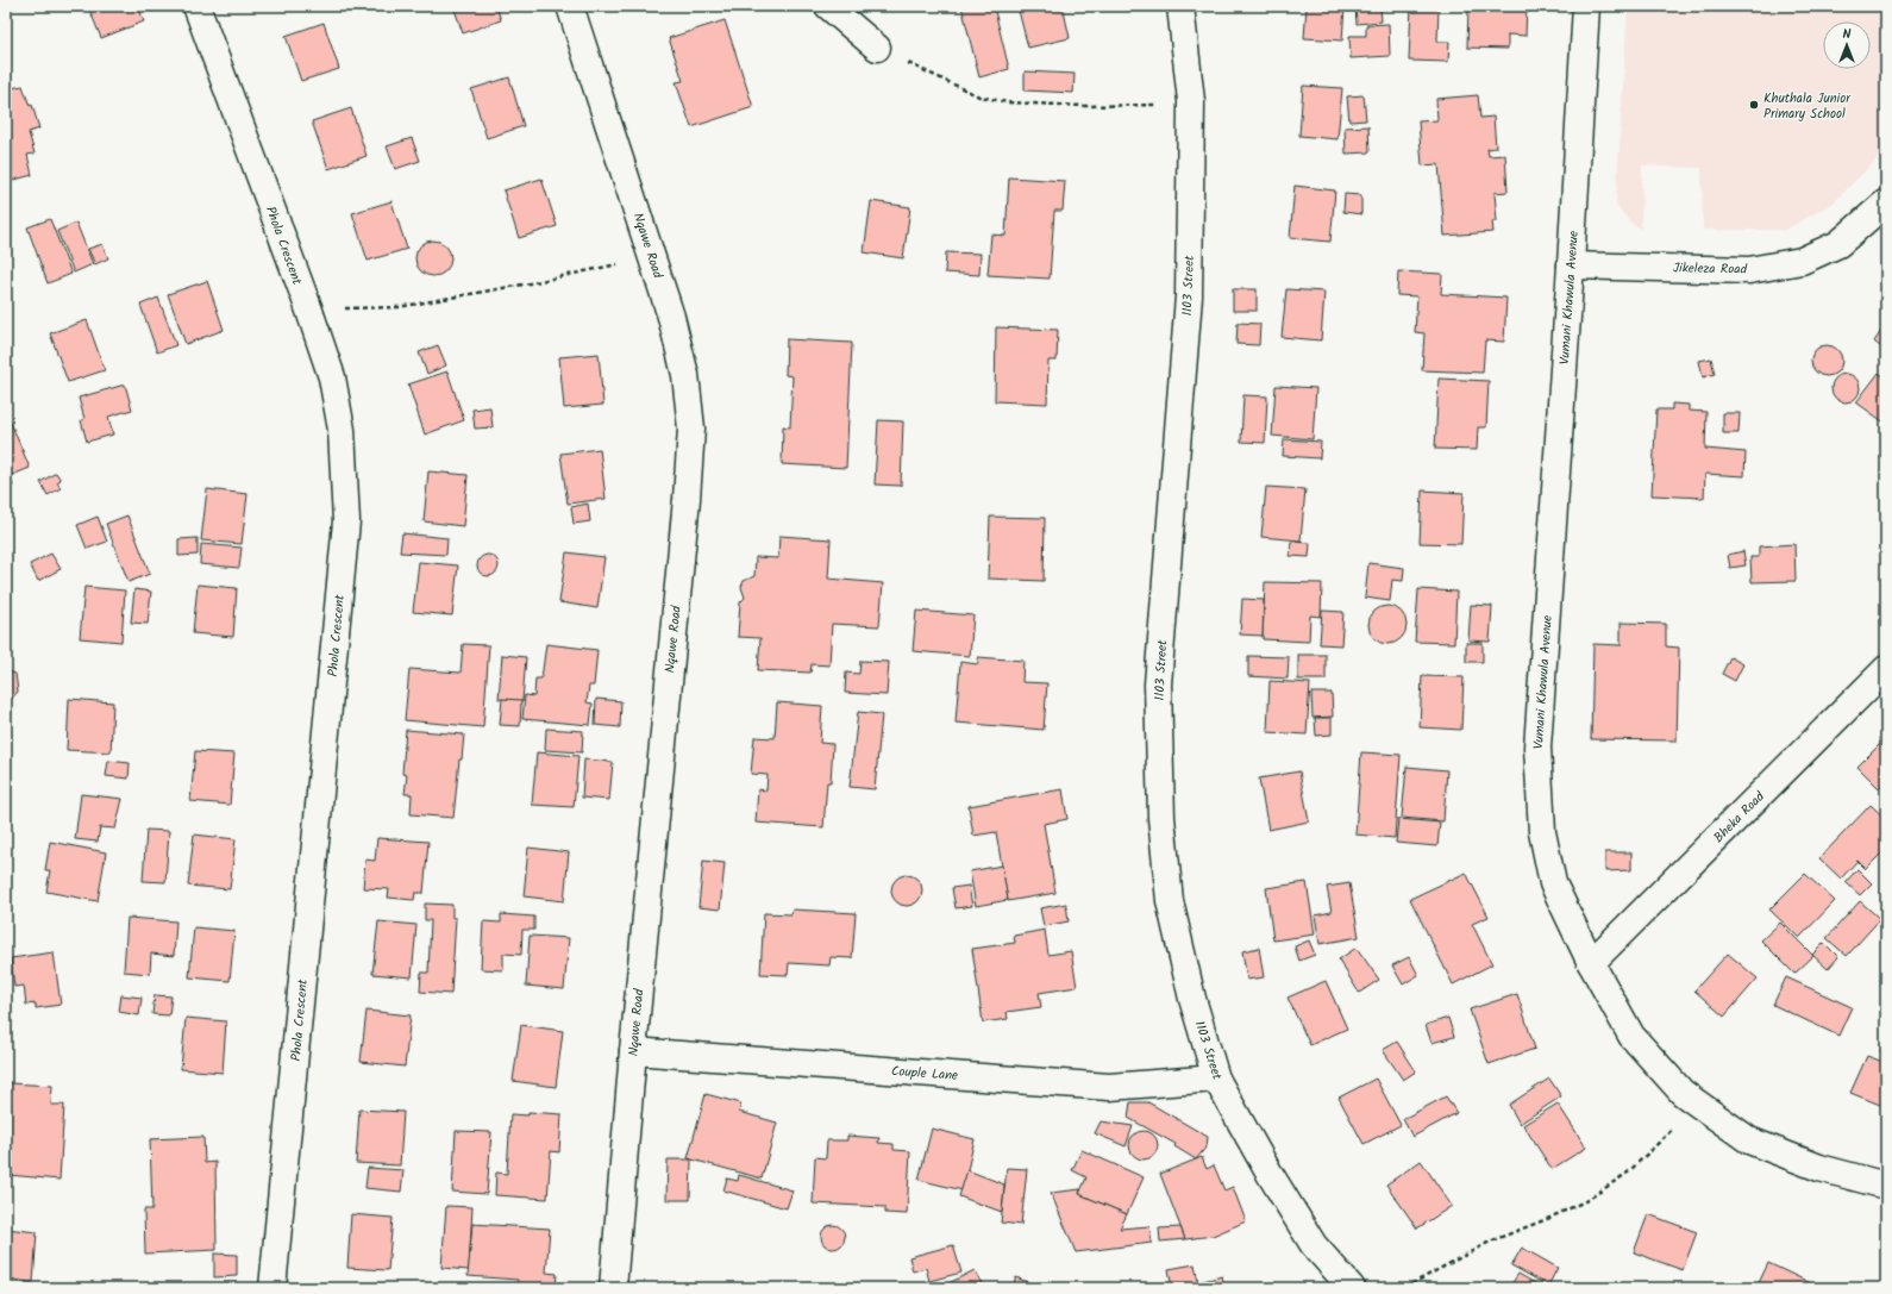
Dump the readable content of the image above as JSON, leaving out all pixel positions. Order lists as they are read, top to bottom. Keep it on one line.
{"streets":{"street":["Phola Crescent","Nqawe Road","Jikeleza Road","1103 Street","Vumani Khawula Avenue","Bheka Road","Couple Lane"]},"crossings":[["Nqawe Road","Couple Lane"],["Jikeleza Road","Vumani Khawula Avenue"],["1103 Street","Couple Lane"],["Vumani Khawula Avenue","Bheka Road"]],"places":["Khuthala Junior Primary School"],"north":"top"}
